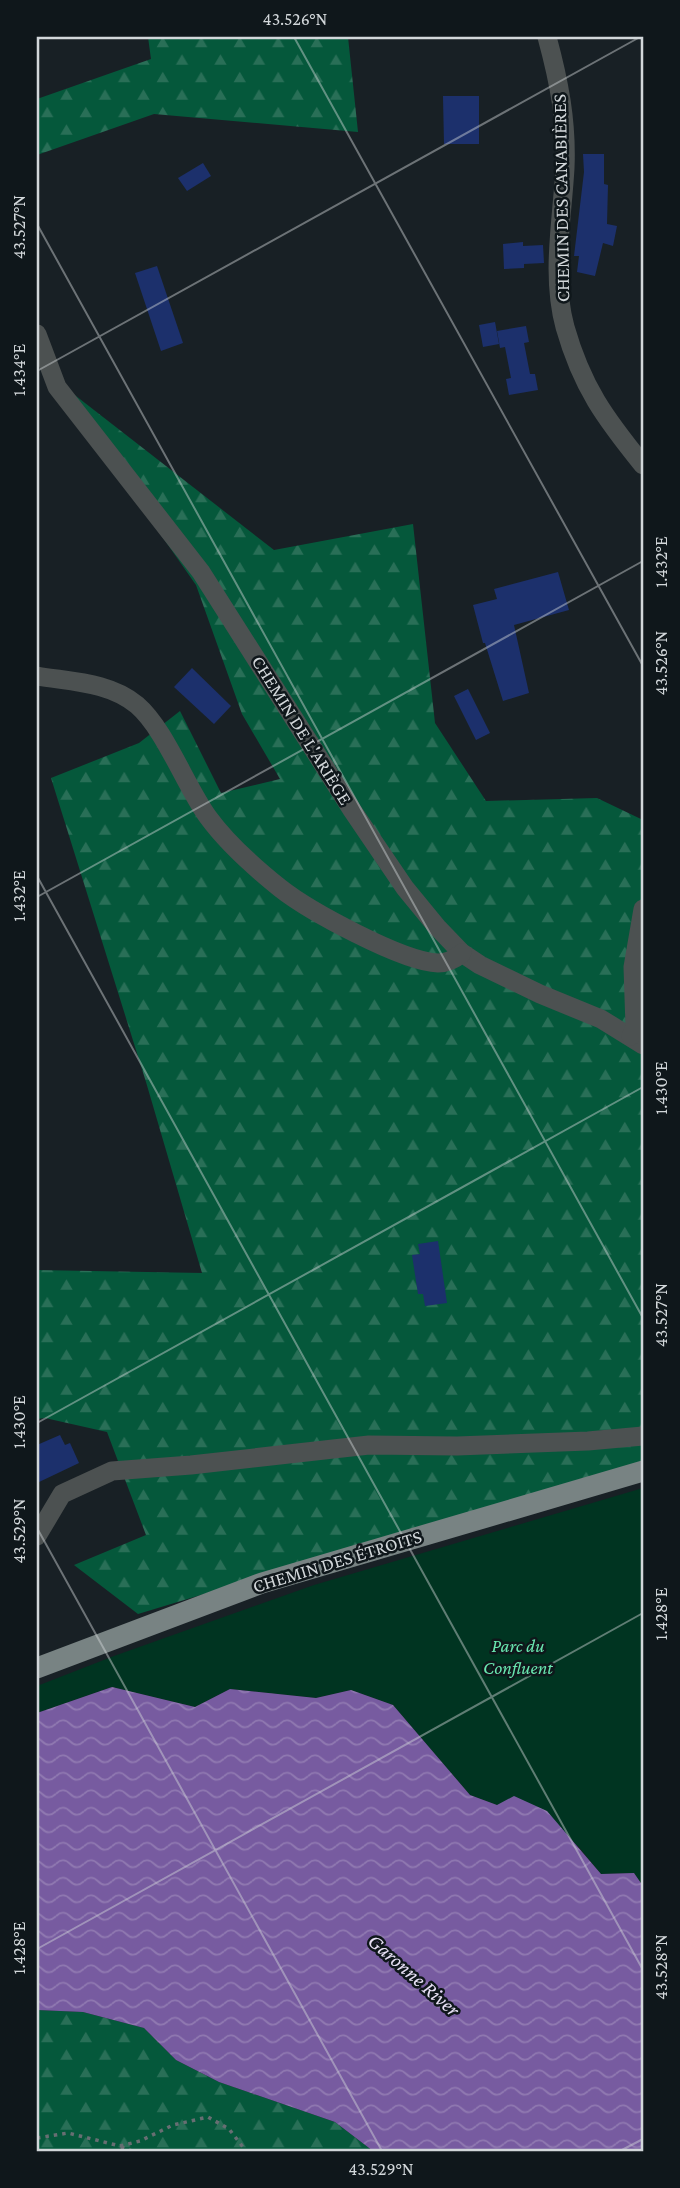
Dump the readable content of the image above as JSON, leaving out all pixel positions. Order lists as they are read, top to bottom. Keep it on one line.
{"streets":{"main road":["CHEMIN DES ÉTROITS"],"street":["CHEMIN DES CANABIÈRES","CHEMIN DE L'ARIÈGE"]},"water":["Garonne River"],"parks":["Parc du Confluent"],"coordinates":["43.526°N","43.527°N","1.434°E","1.432°E","1.430°E","43.529°N","1.428°E","43.528°N"]}
